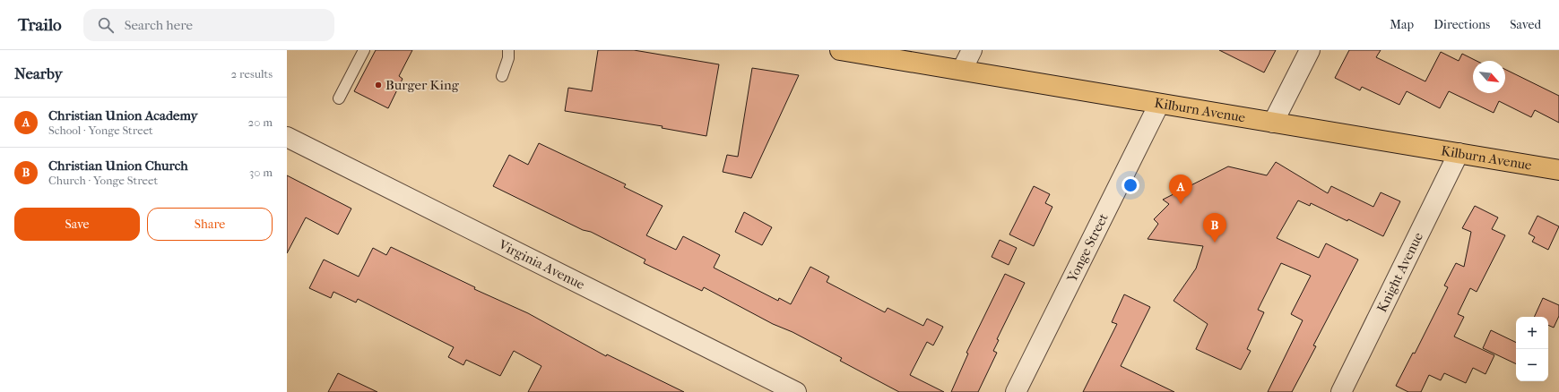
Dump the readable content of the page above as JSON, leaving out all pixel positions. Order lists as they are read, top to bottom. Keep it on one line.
{"streets":{"main road":["Kilburn Avenue"],"street":["Yonge Street","Virginia Avenue","Knight Avenue"]},"crossings":[["Kilburn Avenue","Yonge Street"],["Kilburn Avenue","Knight Avenue"]],"places":["Burger King"],"north":"bottom right","page":{"header":"Trailo","search":"Search here","nav":["Map","Directions","Saved"],"heading":["Nearby","2 results"],"list":[{"mark":"A","name":"Christian Union Academy","note":"School · Yonge Street","value":"20 m"},{"mark":"B","name":"Christian Union Church","note":"Church · Yonge Street","value":"30 m"}],"pins":["A","B"],"buttons":["Save","Share"],"map_buttons":["+","−"]}}
